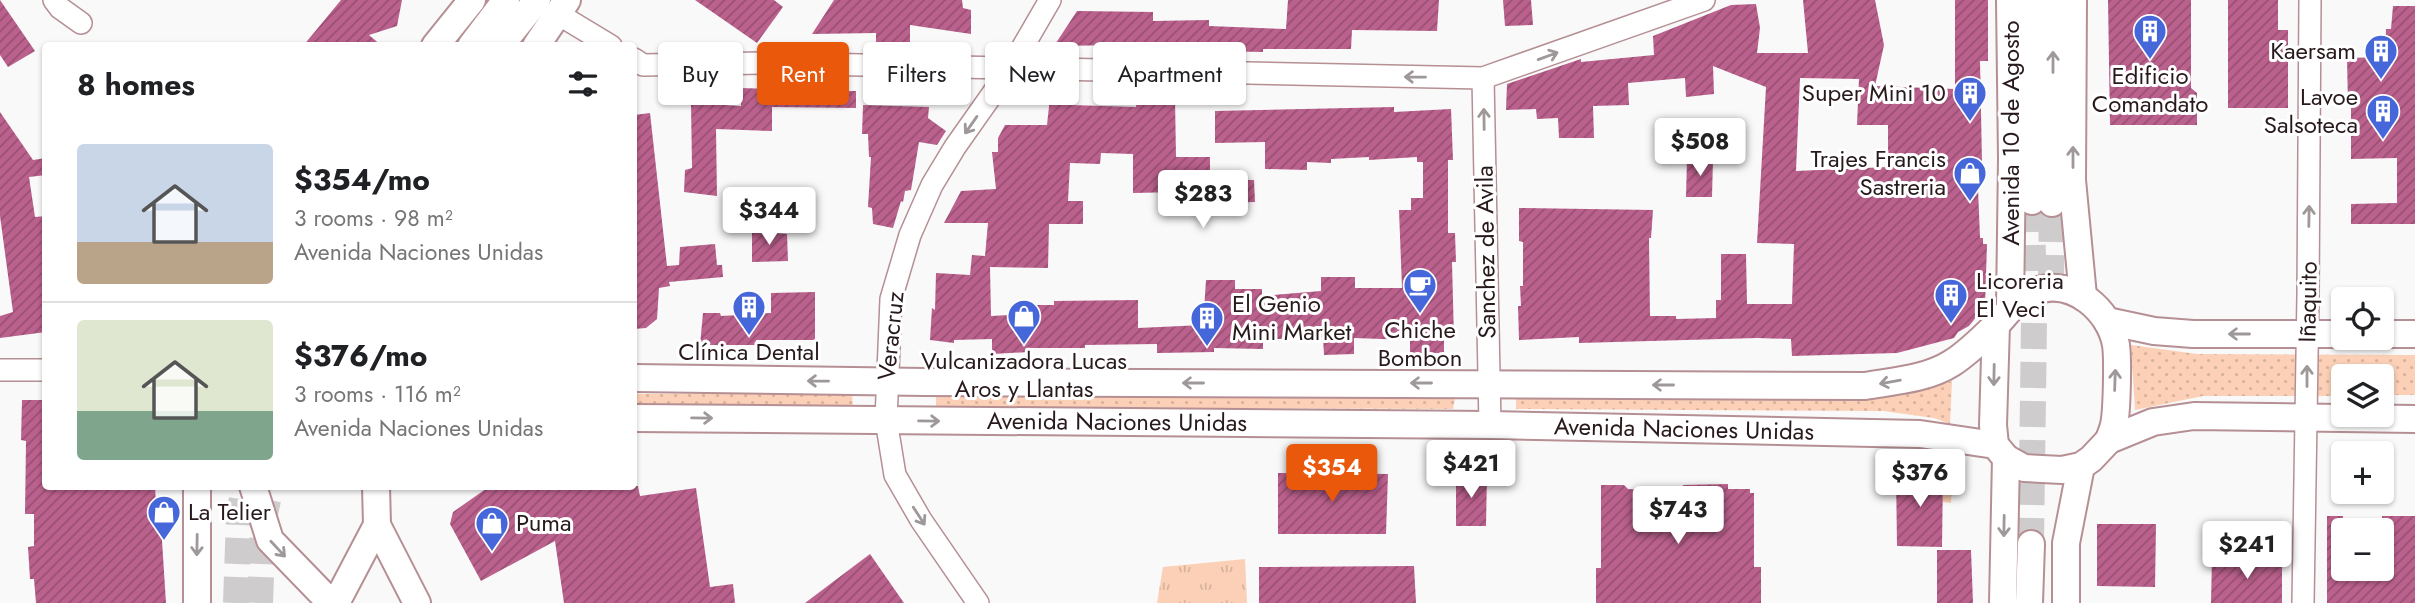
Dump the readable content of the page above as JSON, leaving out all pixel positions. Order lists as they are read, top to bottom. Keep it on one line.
{"streets":{"main road":["Avenida 10 de Agosto","Avenida Naciones Unidas"],"street":["Sanchez de Avila","Iñaquito","Veracruz"]},"crossings":[["Avenida 10 de Agosto","Avenida Naciones Unidas"],["Sanchez de Avila","Avenida Naciones Unidas"],["Veracruz","Avenida Naciones Unidas"]],"one_way":["Sanchez de Avila","Iñaquito","Veracruz"],"places":{"building":["Edificio Comandato","Kaersam","Super Mini 10","Lavoe Salsoteca","Licoreria El Veci","Clínica Dental","El Genio Mini Market"],"shop":["Trajes Francis Sastreria","Vulcanizadora Lucas Aros y Llantas","La Telier","Puma"],"cafe":["Chiche Bombon"]},"page":{"chip":["Buy","Rent","Filters","New","Apartment"],"heading":"8 homes","price":["$508","$283","$344","$421","$354","$376","$743","$241"],"list":[{"name":"$354/mo","note":"3 rooms · 98 m² · Avenida Naciones Unidas"},{"name":"$376/mo","note":"3 rooms · 116 m² · Avenida Naciones Unidas"}],"map_buttons":["+","−"]}}
